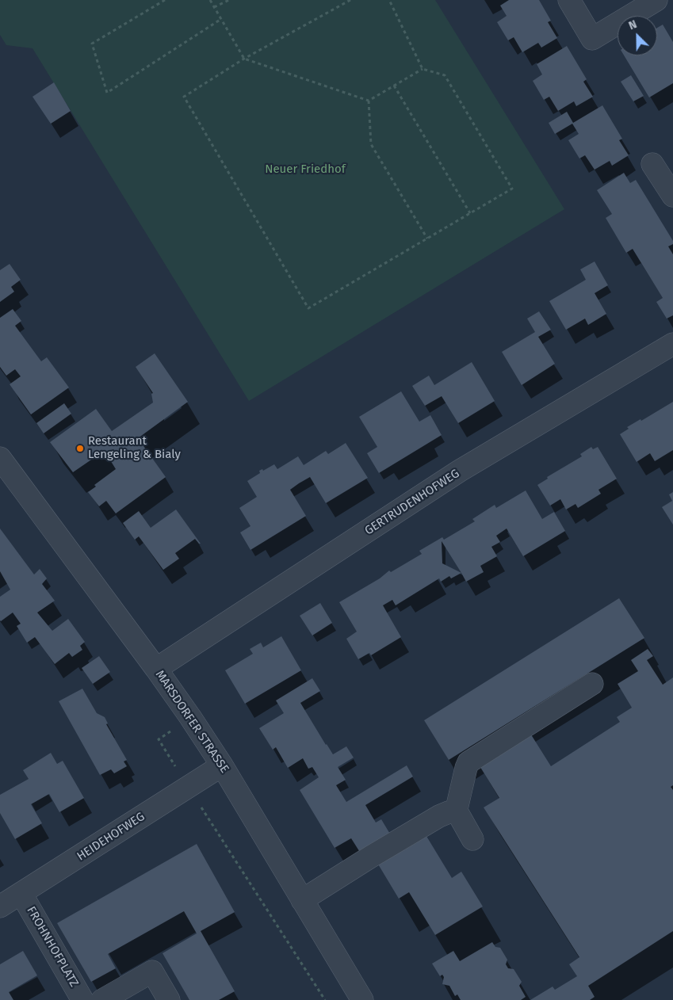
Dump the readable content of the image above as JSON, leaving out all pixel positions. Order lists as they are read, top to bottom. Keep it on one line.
{"streets":{"street":["GERTRUDENHOFWEG","MARSDORFER STRASSE","HEIDEHOFWEG","FROHNHOFPLATZ"]},"crossings":[["GERTRUDENHOFWEG","MARSDORFER STRASSE"],["MARSDORFER STRASSE","HEIDEHOFWEG"],["HEIDEHOFWEG","FROHNHOFPLATZ"]],"parks":["Neuer Friedhof"],"places":["Restaurant Lengeling & Bialy"],"north":"top left"}
